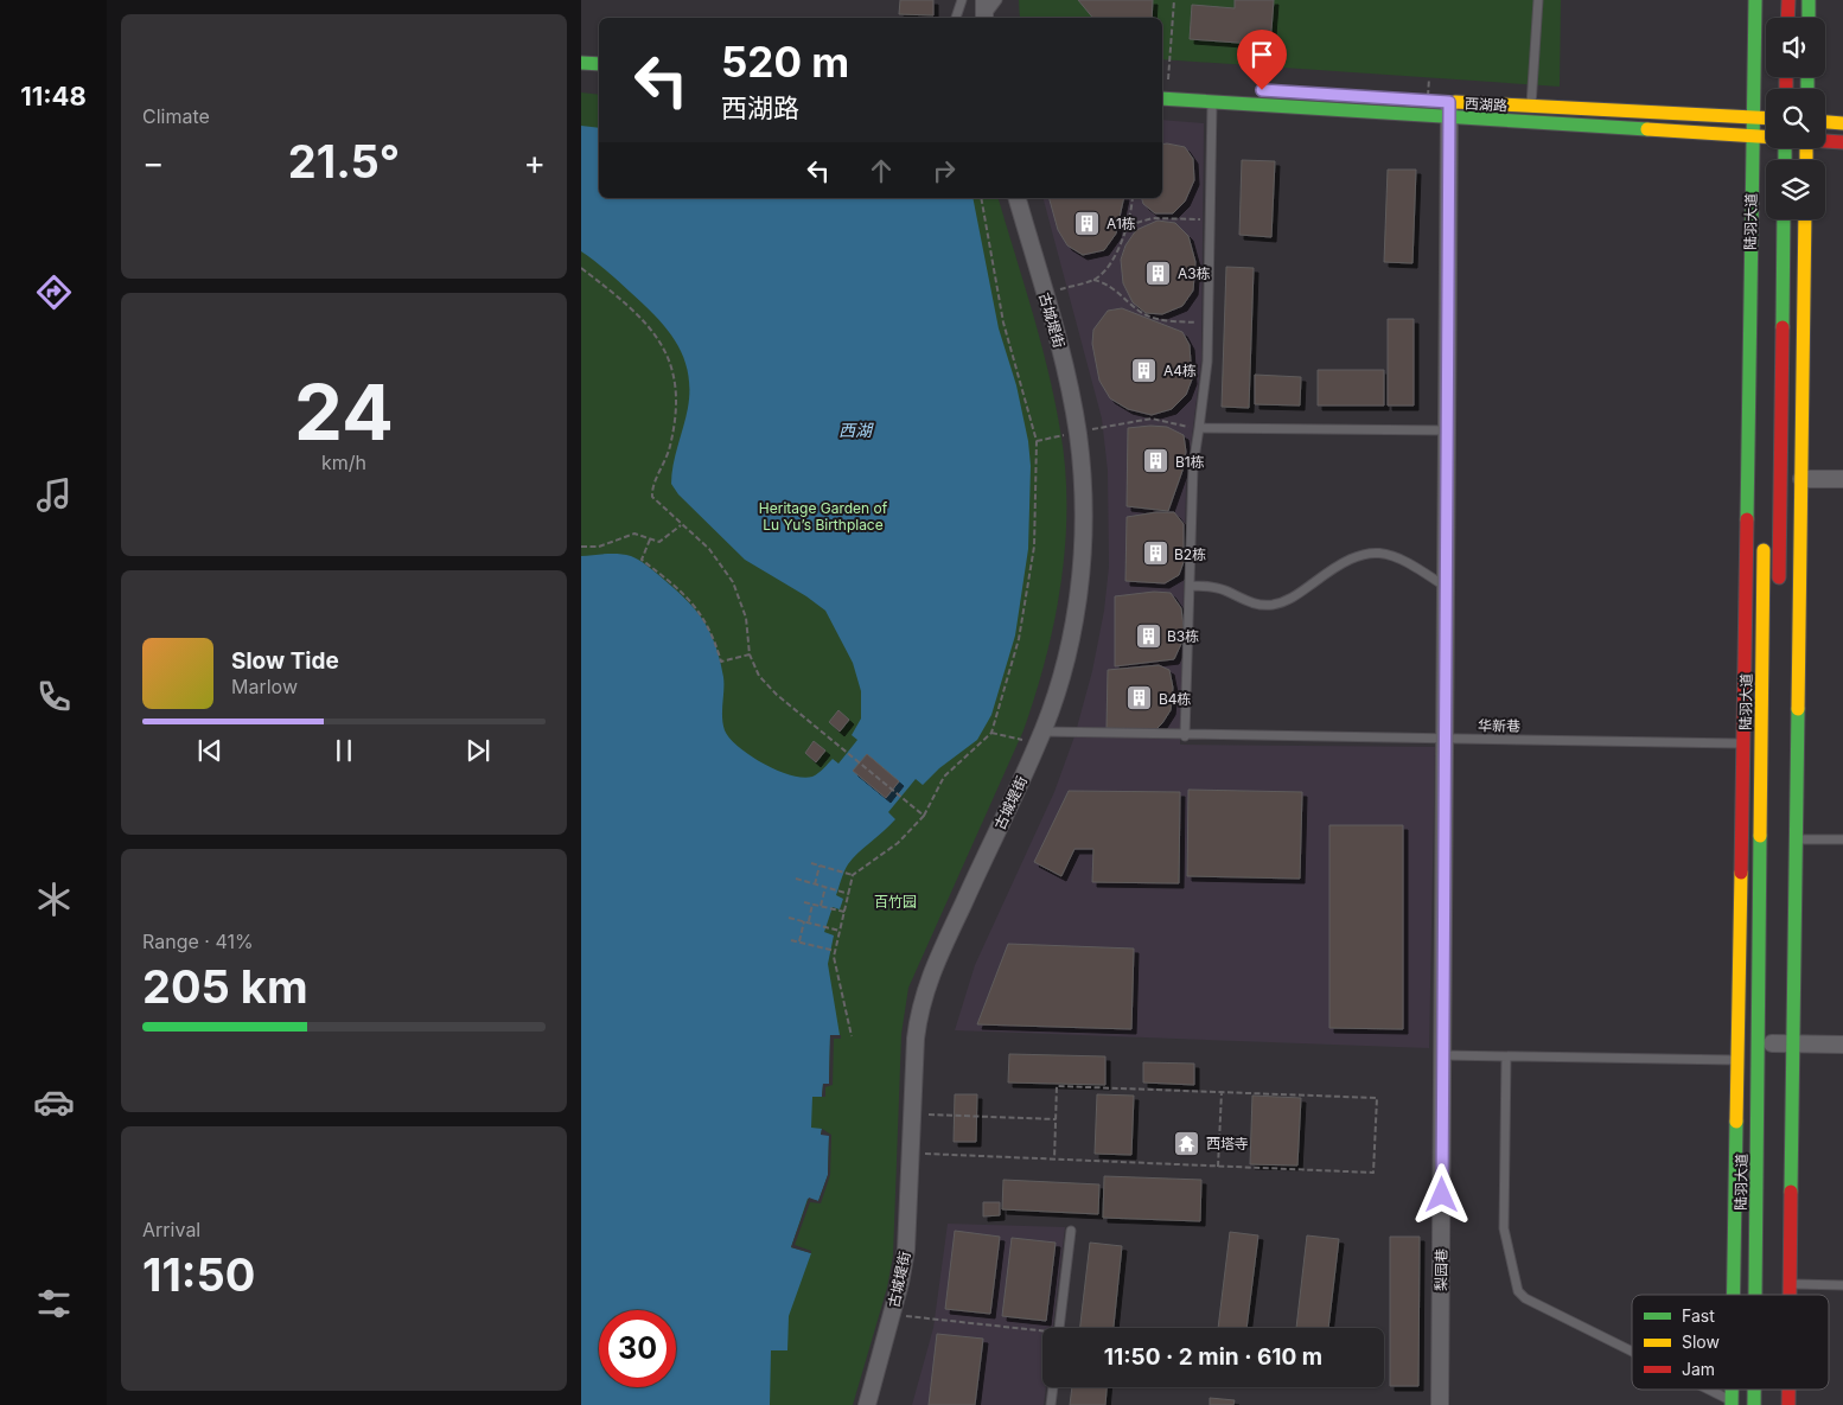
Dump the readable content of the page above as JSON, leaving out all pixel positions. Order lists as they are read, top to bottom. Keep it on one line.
{"streets":{"main road":["西湖路","陆羽大道"],"street":["古城堤街","梨园巷"],"lane":["华新巷"]},"crossings":[["西湖路","梨园巷"],["古城堤街","华新巷"],["华新巷","梨园巷"]],"water":["西湖"],"parks":["Heritage Garden of Lu Yu’s Birthplace","百竹园"],"places":{"building":["A1栋","A3栋","A4栋","B1栋","B2栋","B3栋","B4栋"],"temple":["西塔寺"]},"legend":["Fast","Slow","Jam"],"page":{"tabs":"11:48","tile":["Climate",["24","km/h"],["Range · 41%","205 km"],["Arrival","11:50"]],"turn":["520 m","西湖路"],"heat":["−","21.5°","+"],"song":["Slow Tide","Marlow"],"limit":"30","trip":"11:50 · 2 min · 610 m"}}
